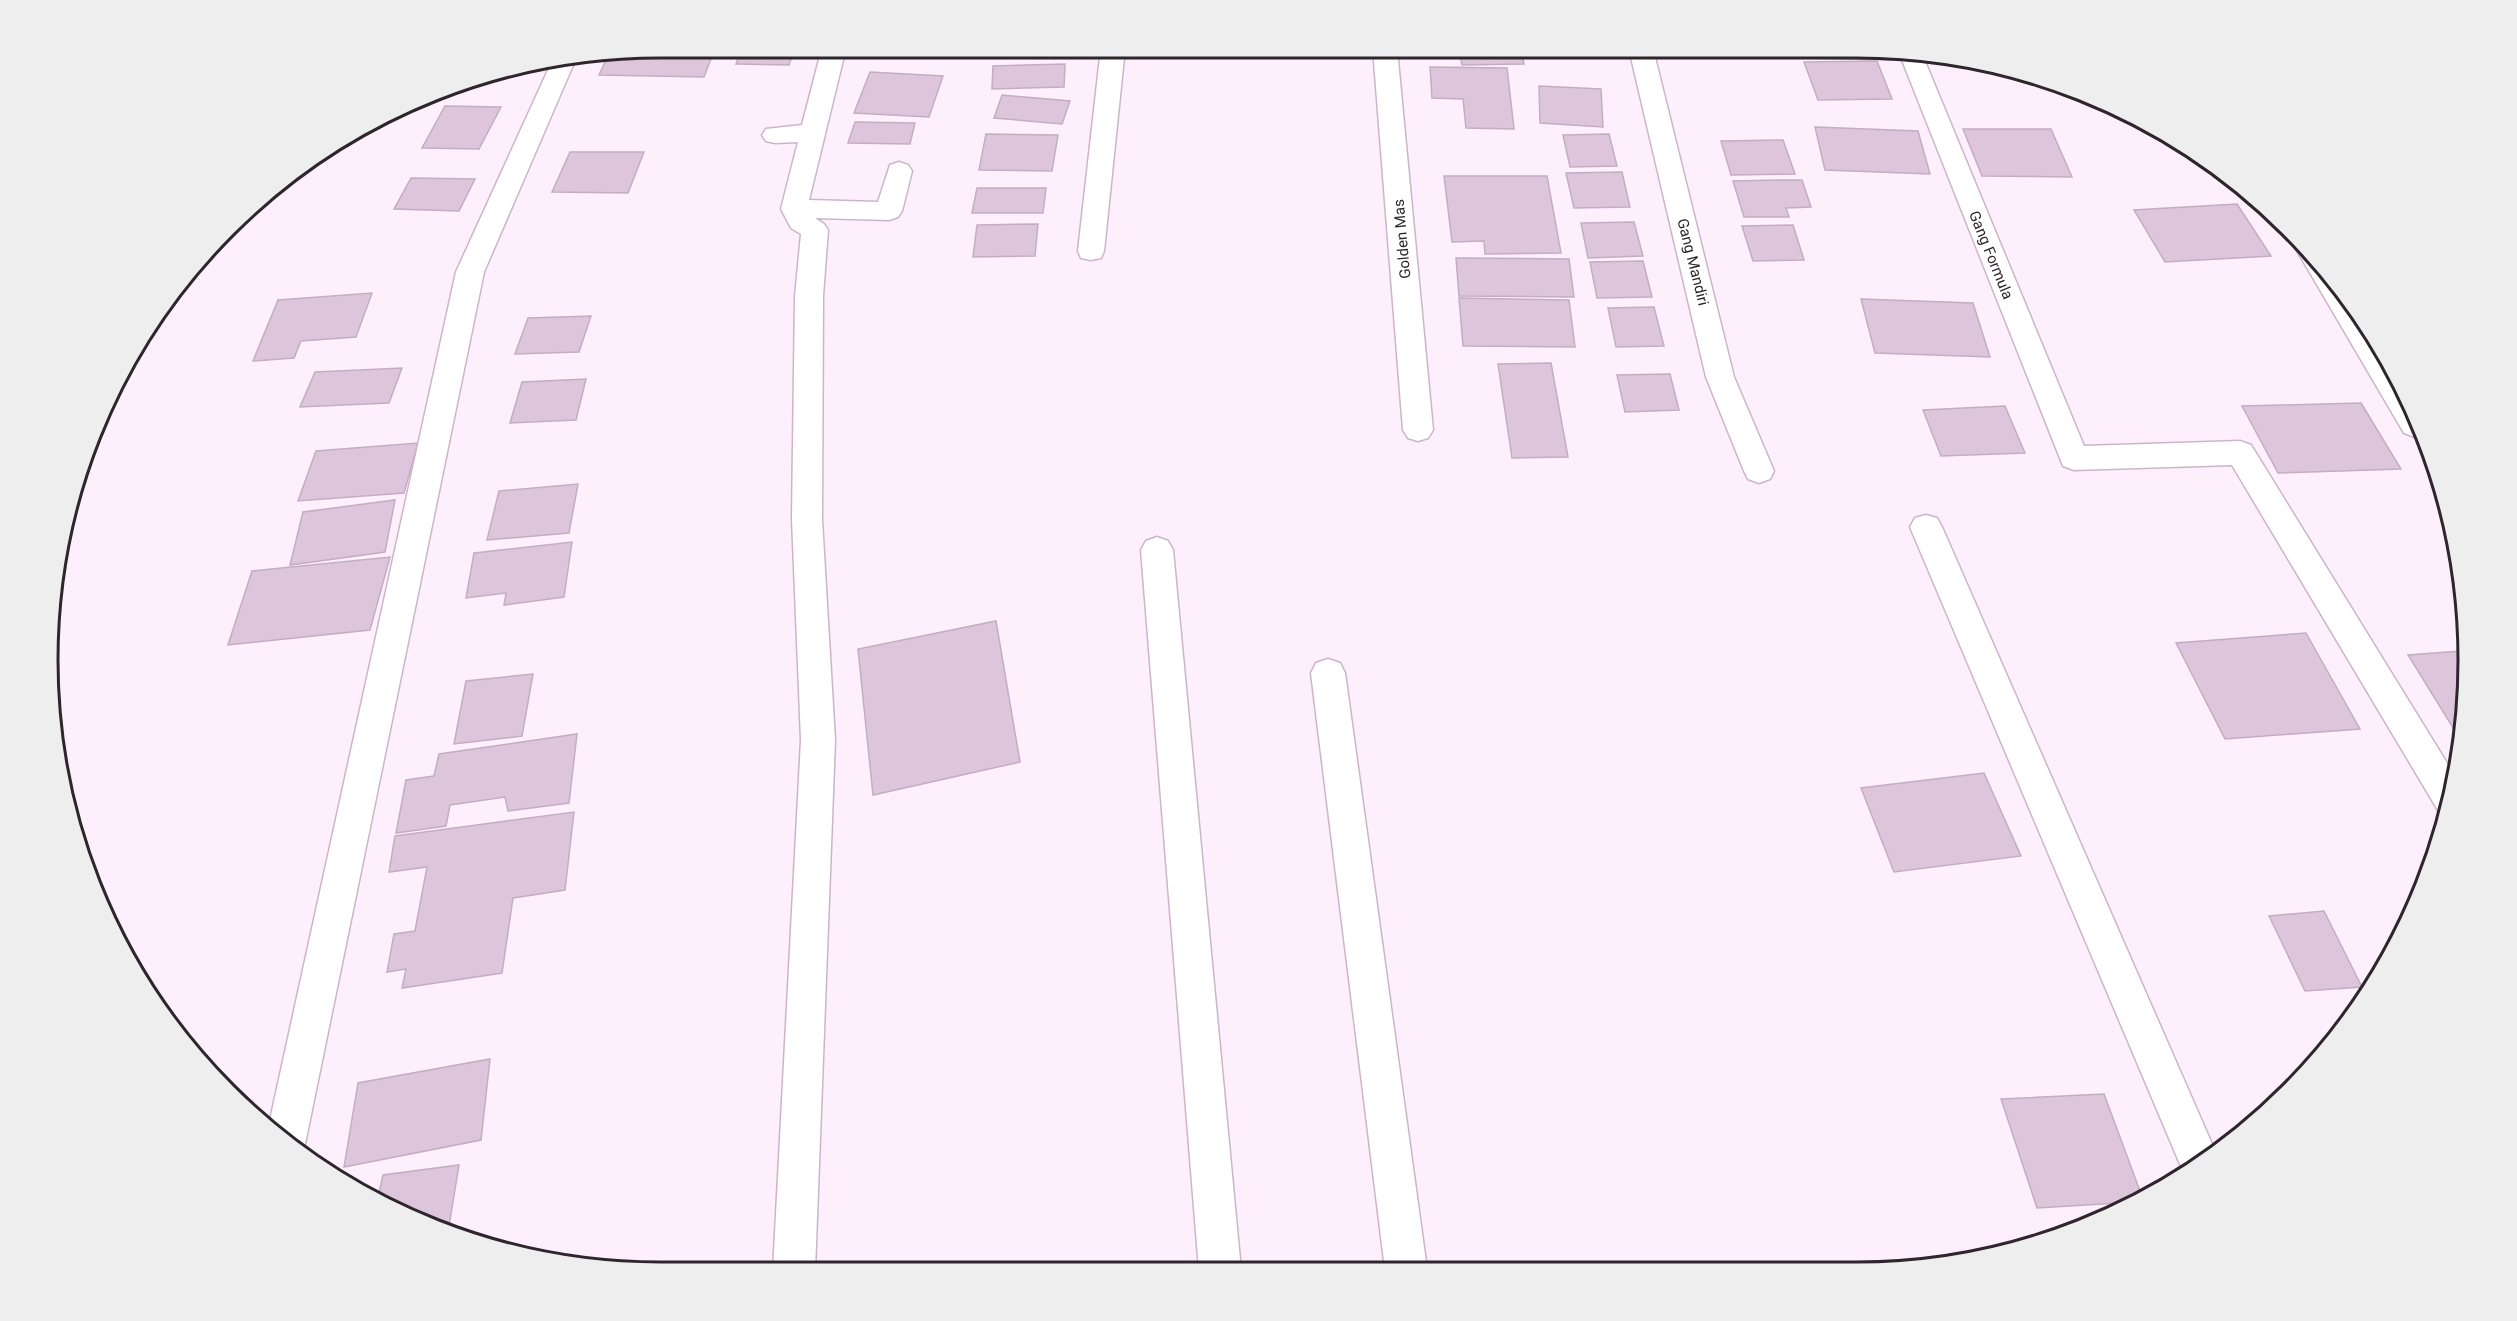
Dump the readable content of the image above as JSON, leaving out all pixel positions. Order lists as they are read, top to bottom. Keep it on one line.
{"streets":{"street":["Golden Mas","Gang Formula","Gang Mandiri"]}}
